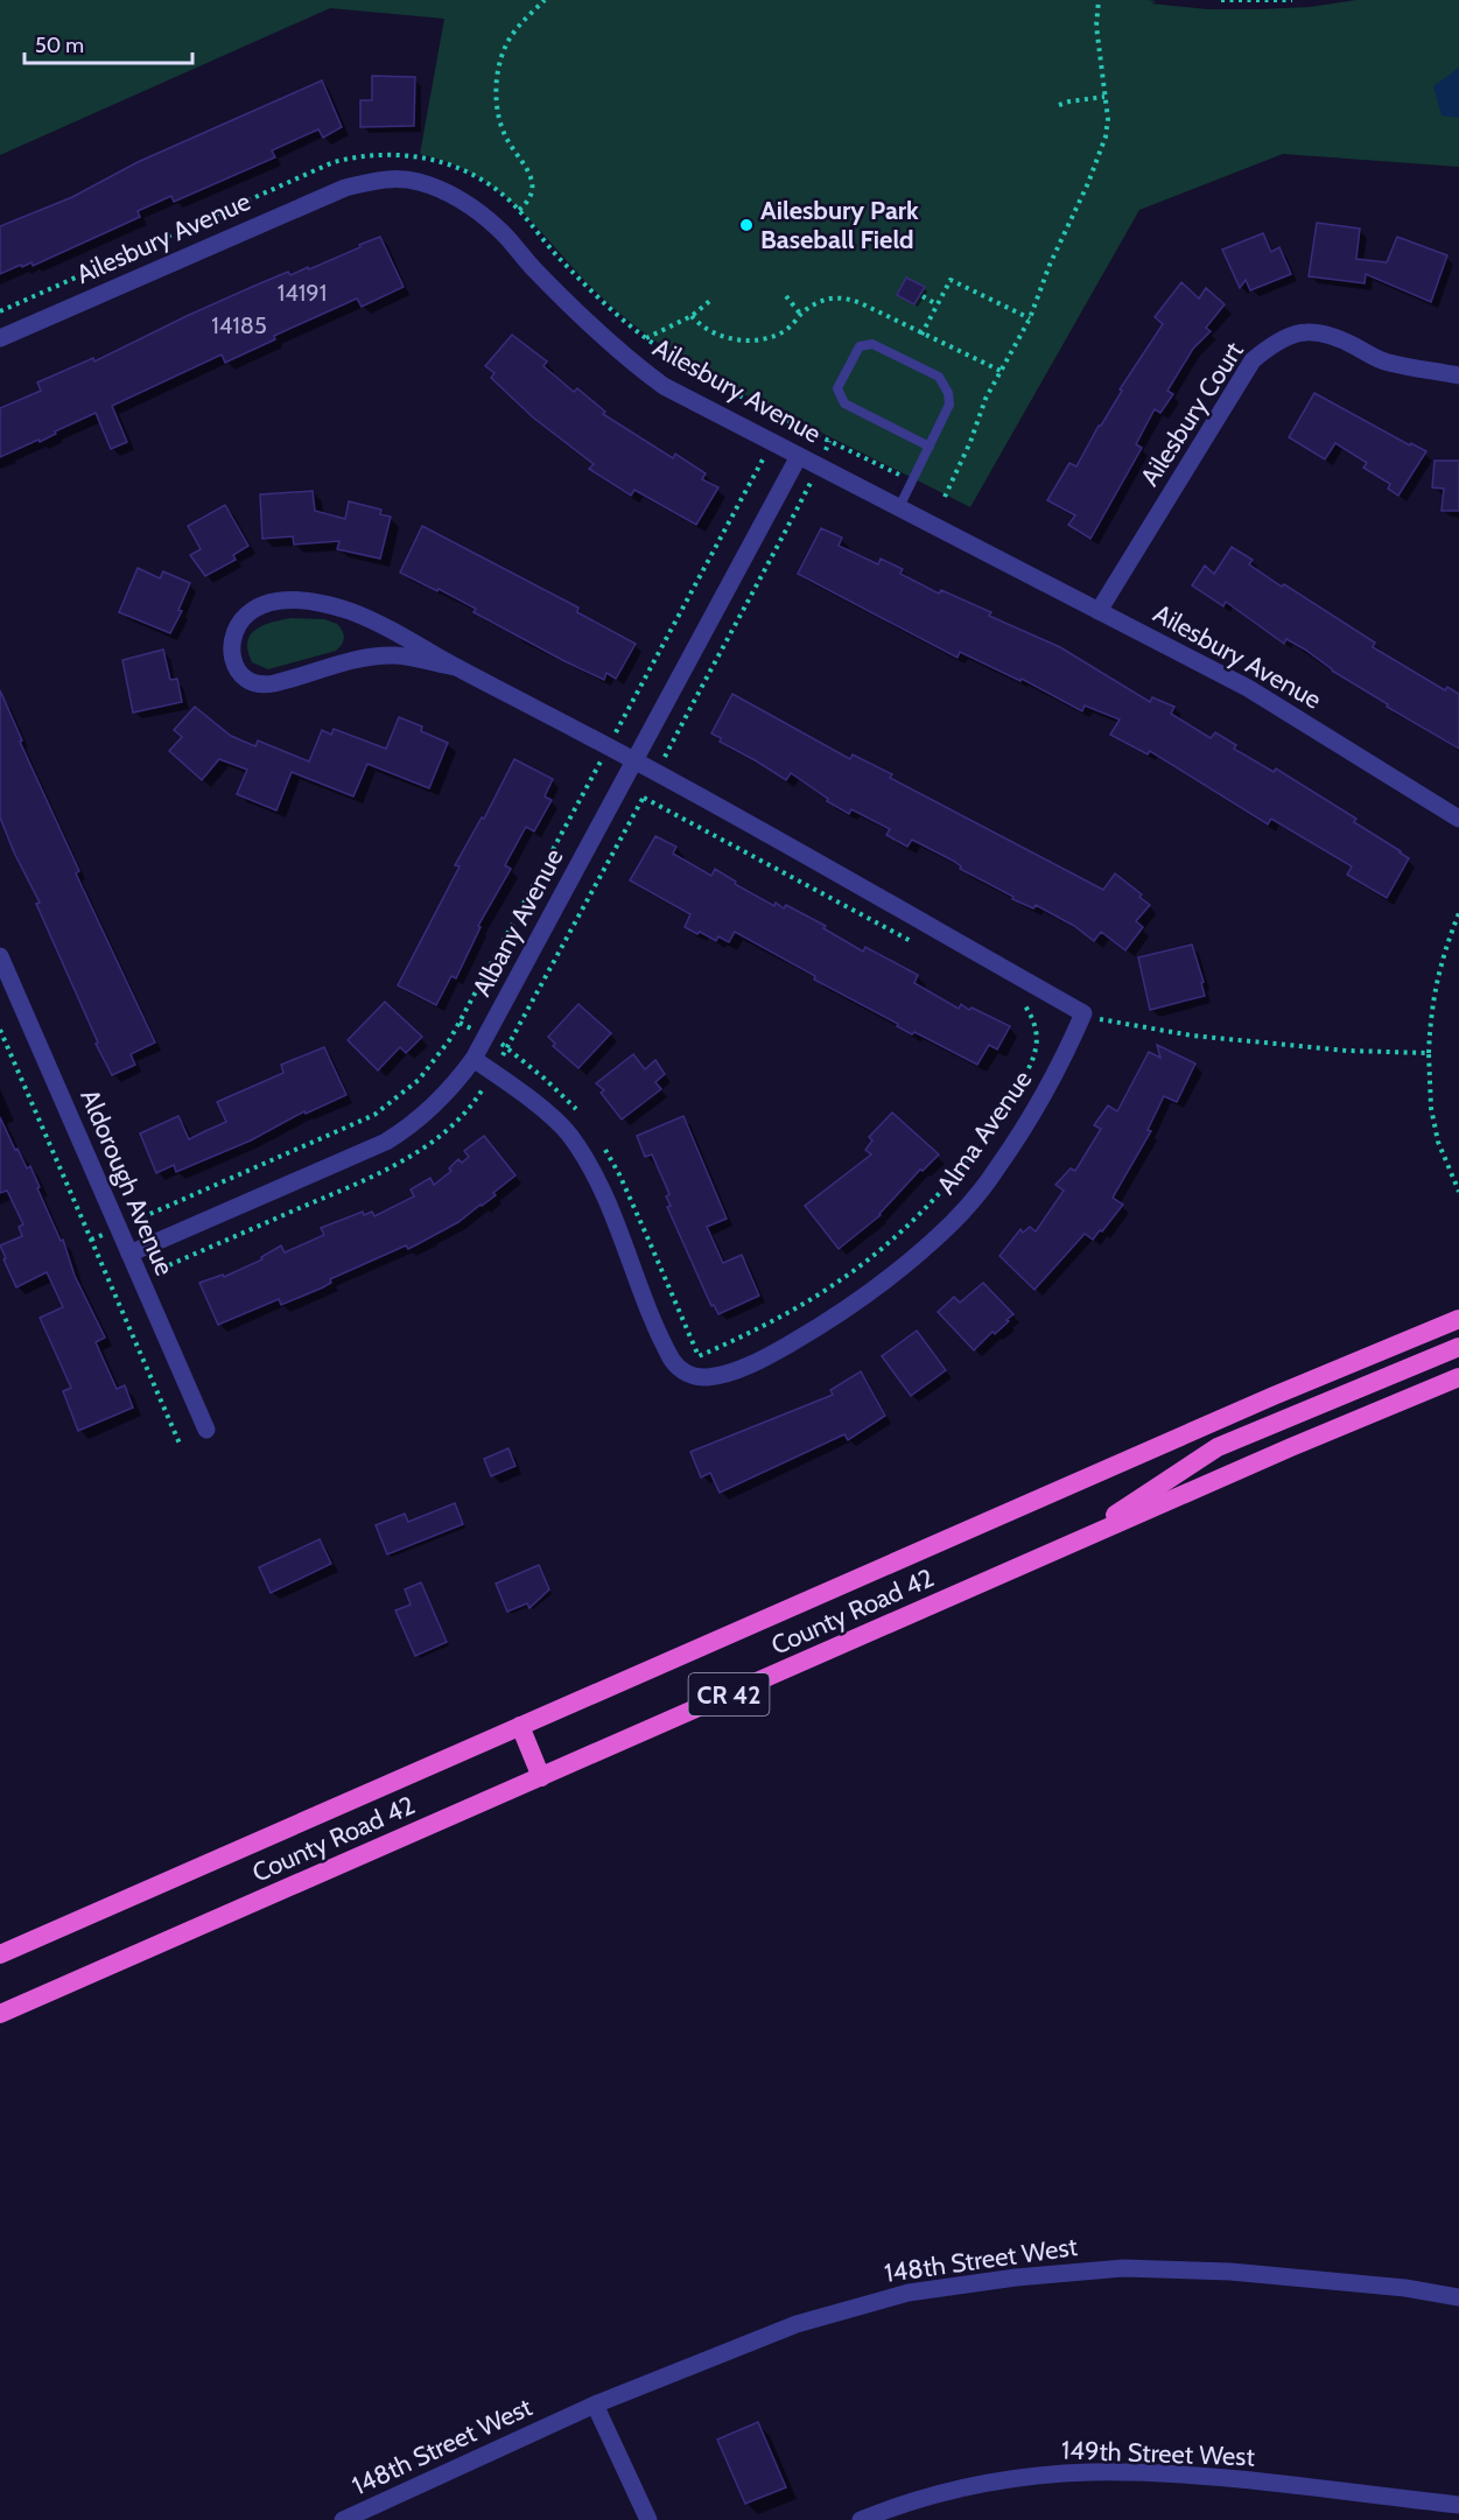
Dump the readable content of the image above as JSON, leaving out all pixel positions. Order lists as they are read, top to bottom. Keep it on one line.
{"streets":{"highway":["County Road 42","CR 42"],"street":["Ailesbury Avenue","Ailesbury Court","Albany Avenue","Alma Avenue","Aldorough Avenue","148th Street West","149th Street West"]},"crossings":[["Ailesbury Avenue","Ailesbury Court"],["Ailesbury Avenue","Albany Avenue"],["Albany Avenue","Alma Avenue"],["Albany Avenue","Aldorough Avenue"]],"places":["Ailesbury Park Baseball Field"],"house_numbers":["14191","14185"],"scale_bar":"50 m"}
